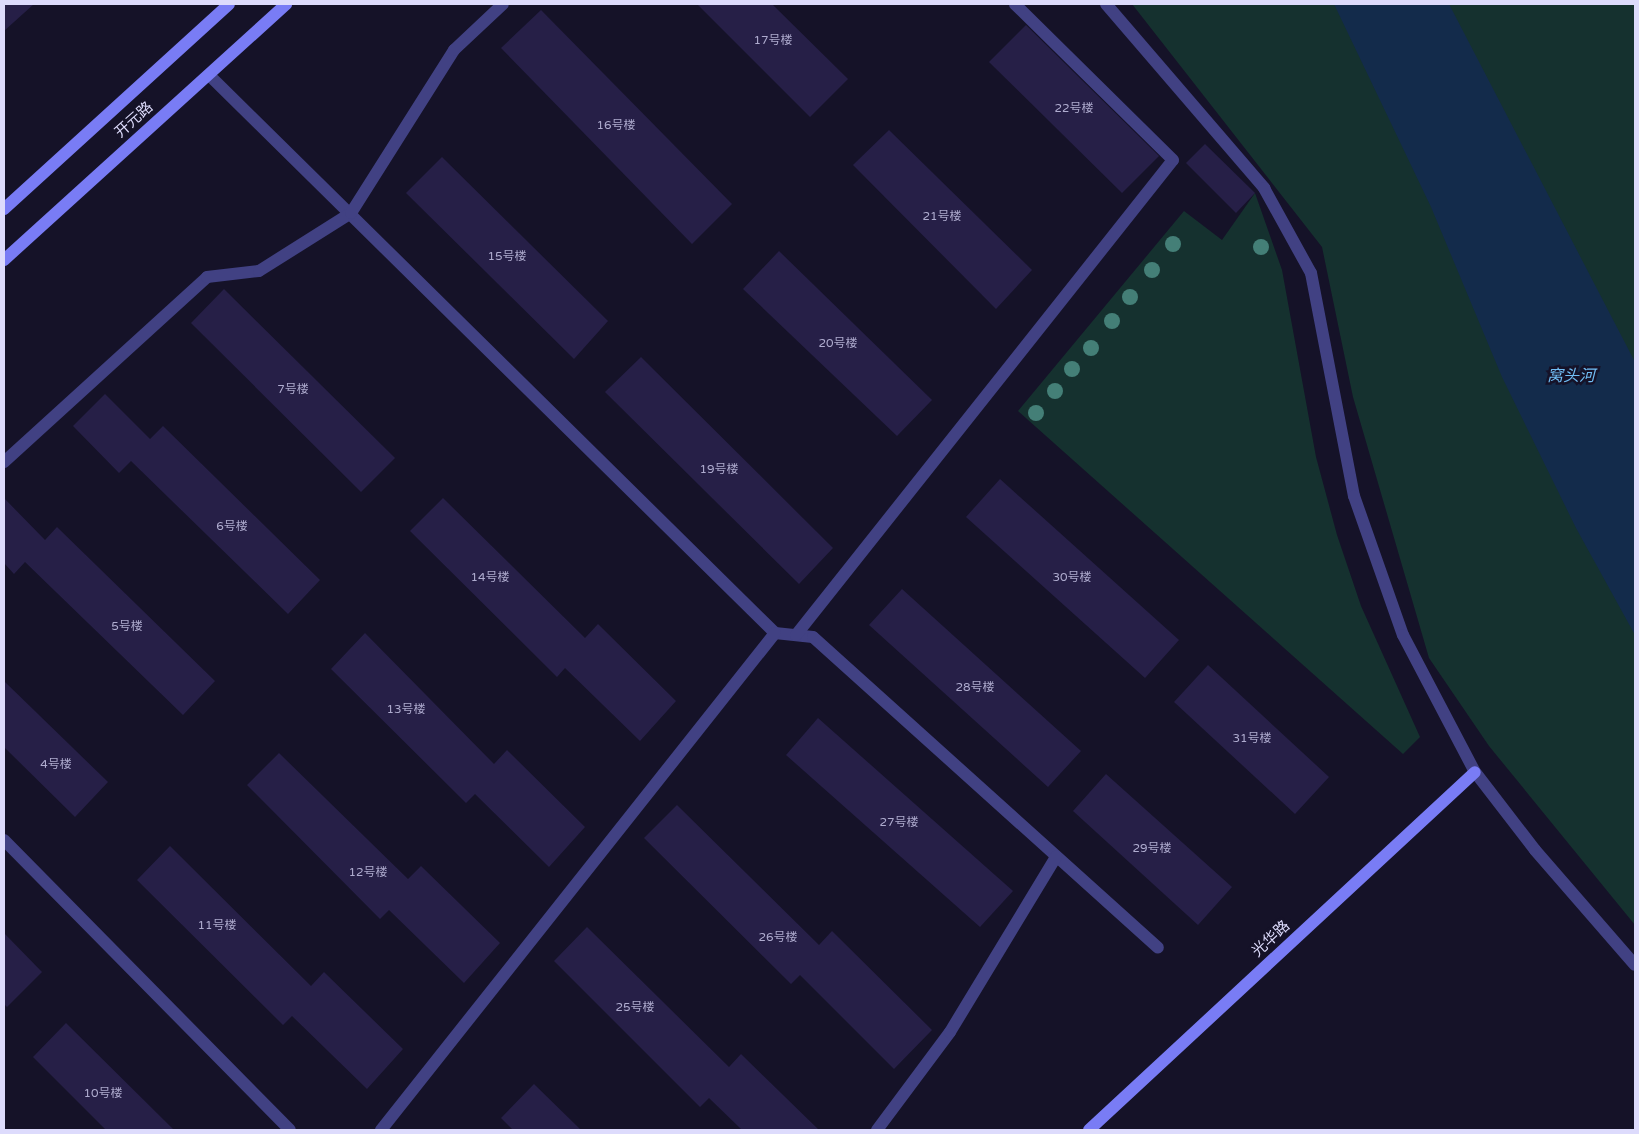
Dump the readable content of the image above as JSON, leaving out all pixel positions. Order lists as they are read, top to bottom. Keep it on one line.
{"streets":{"main road":["开元路","光华路"]},"water":["窝头河"],"house_numbers":["17号楼","22号楼","16号楼","21号楼","15号楼","20号楼","7号楼","19号楼","6号楼","14号楼","30号楼","5号楼","28号楼","13号楼","31号楼","4号楼","27号楼","29号楼","12号楼","11号楼","26号楼","25号楼","10号楼"]}
